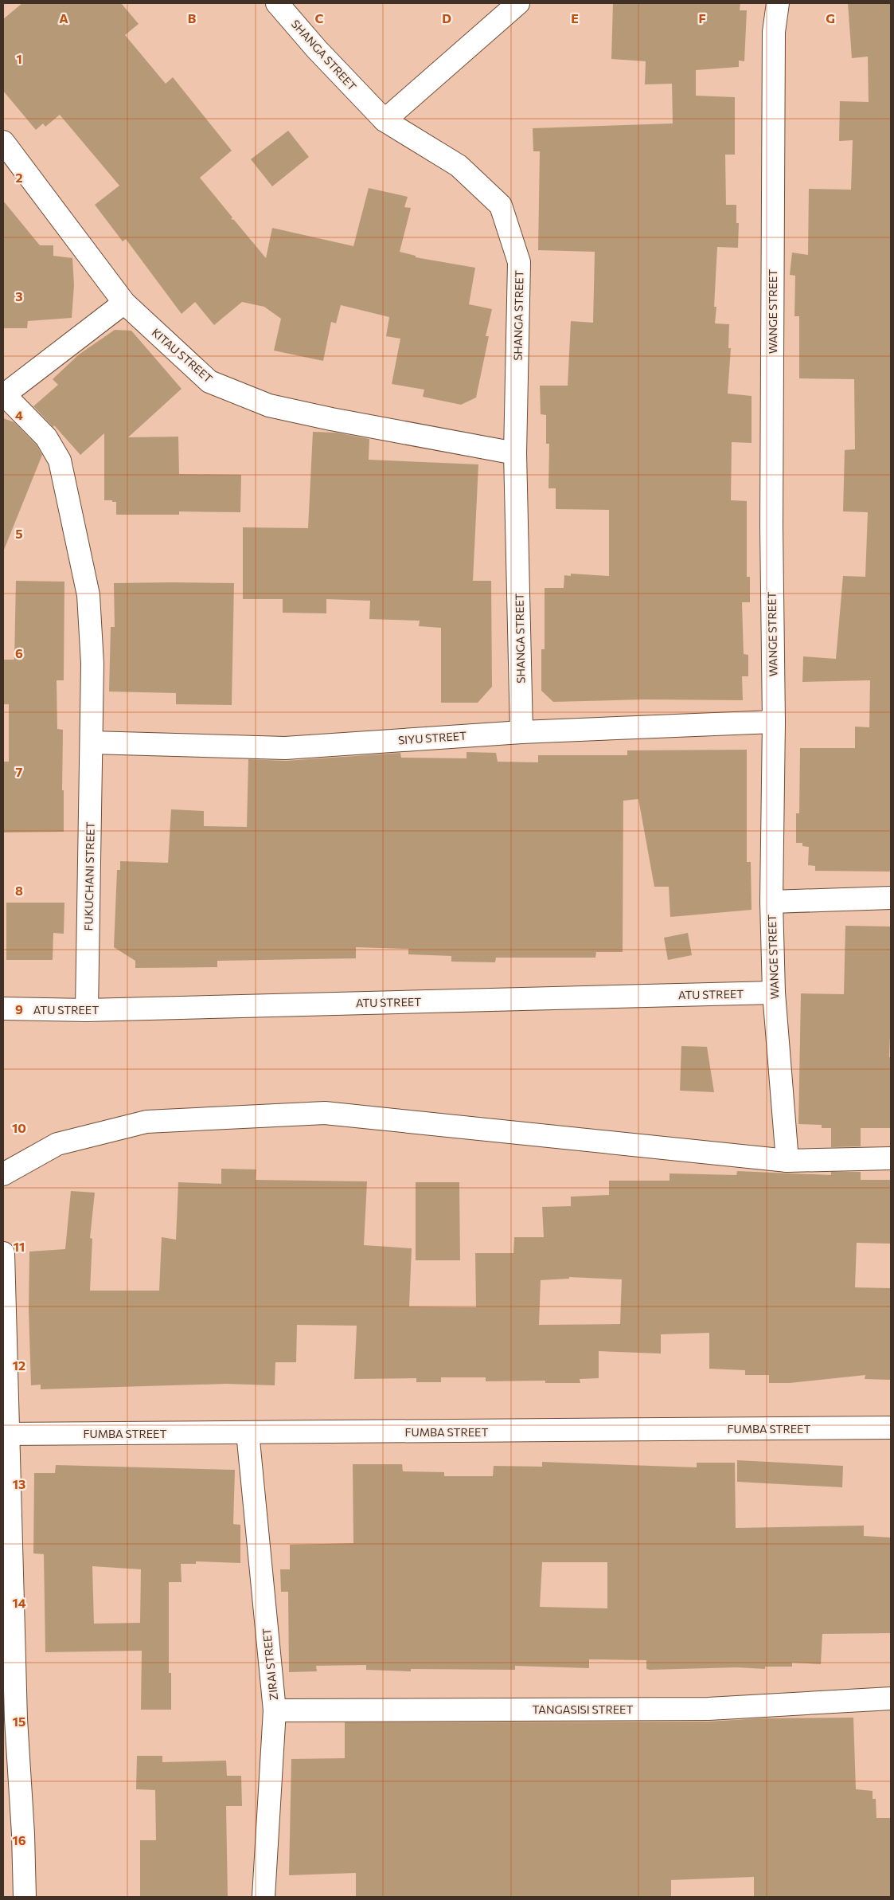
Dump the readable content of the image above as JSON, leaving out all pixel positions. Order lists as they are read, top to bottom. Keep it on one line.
{"streets":{"street":["SHANGA STREET","WANGE STREET","KITAU STREET","SIYU STREET","FUKUCHANI STREET","ATU STREET","FUMBA STREET","ZIRAI STREET","TANGASISI STREET"]},"crossings":[["SHANGA STREET","KITAU STREET"],["SHANGA STREET","SIYU STREET"],["WANGE STREET","SIYU STREET"],["WANGE STREET","ATU STREET"],["SIYU STREET","FUKUCHANI STREET"],["FUKUCHANI STREET","ATU STREET"],["FUMBA STREET","ZIRAI STREET"],["ZIRAI STREET","TANGASISI STREET"]],"grid":{"columns":["A","B","C","D","E","F","G"],"rows":["1","2","3","4","5","6","7","8","9","10","11","12","13","14","15","16"]}}
